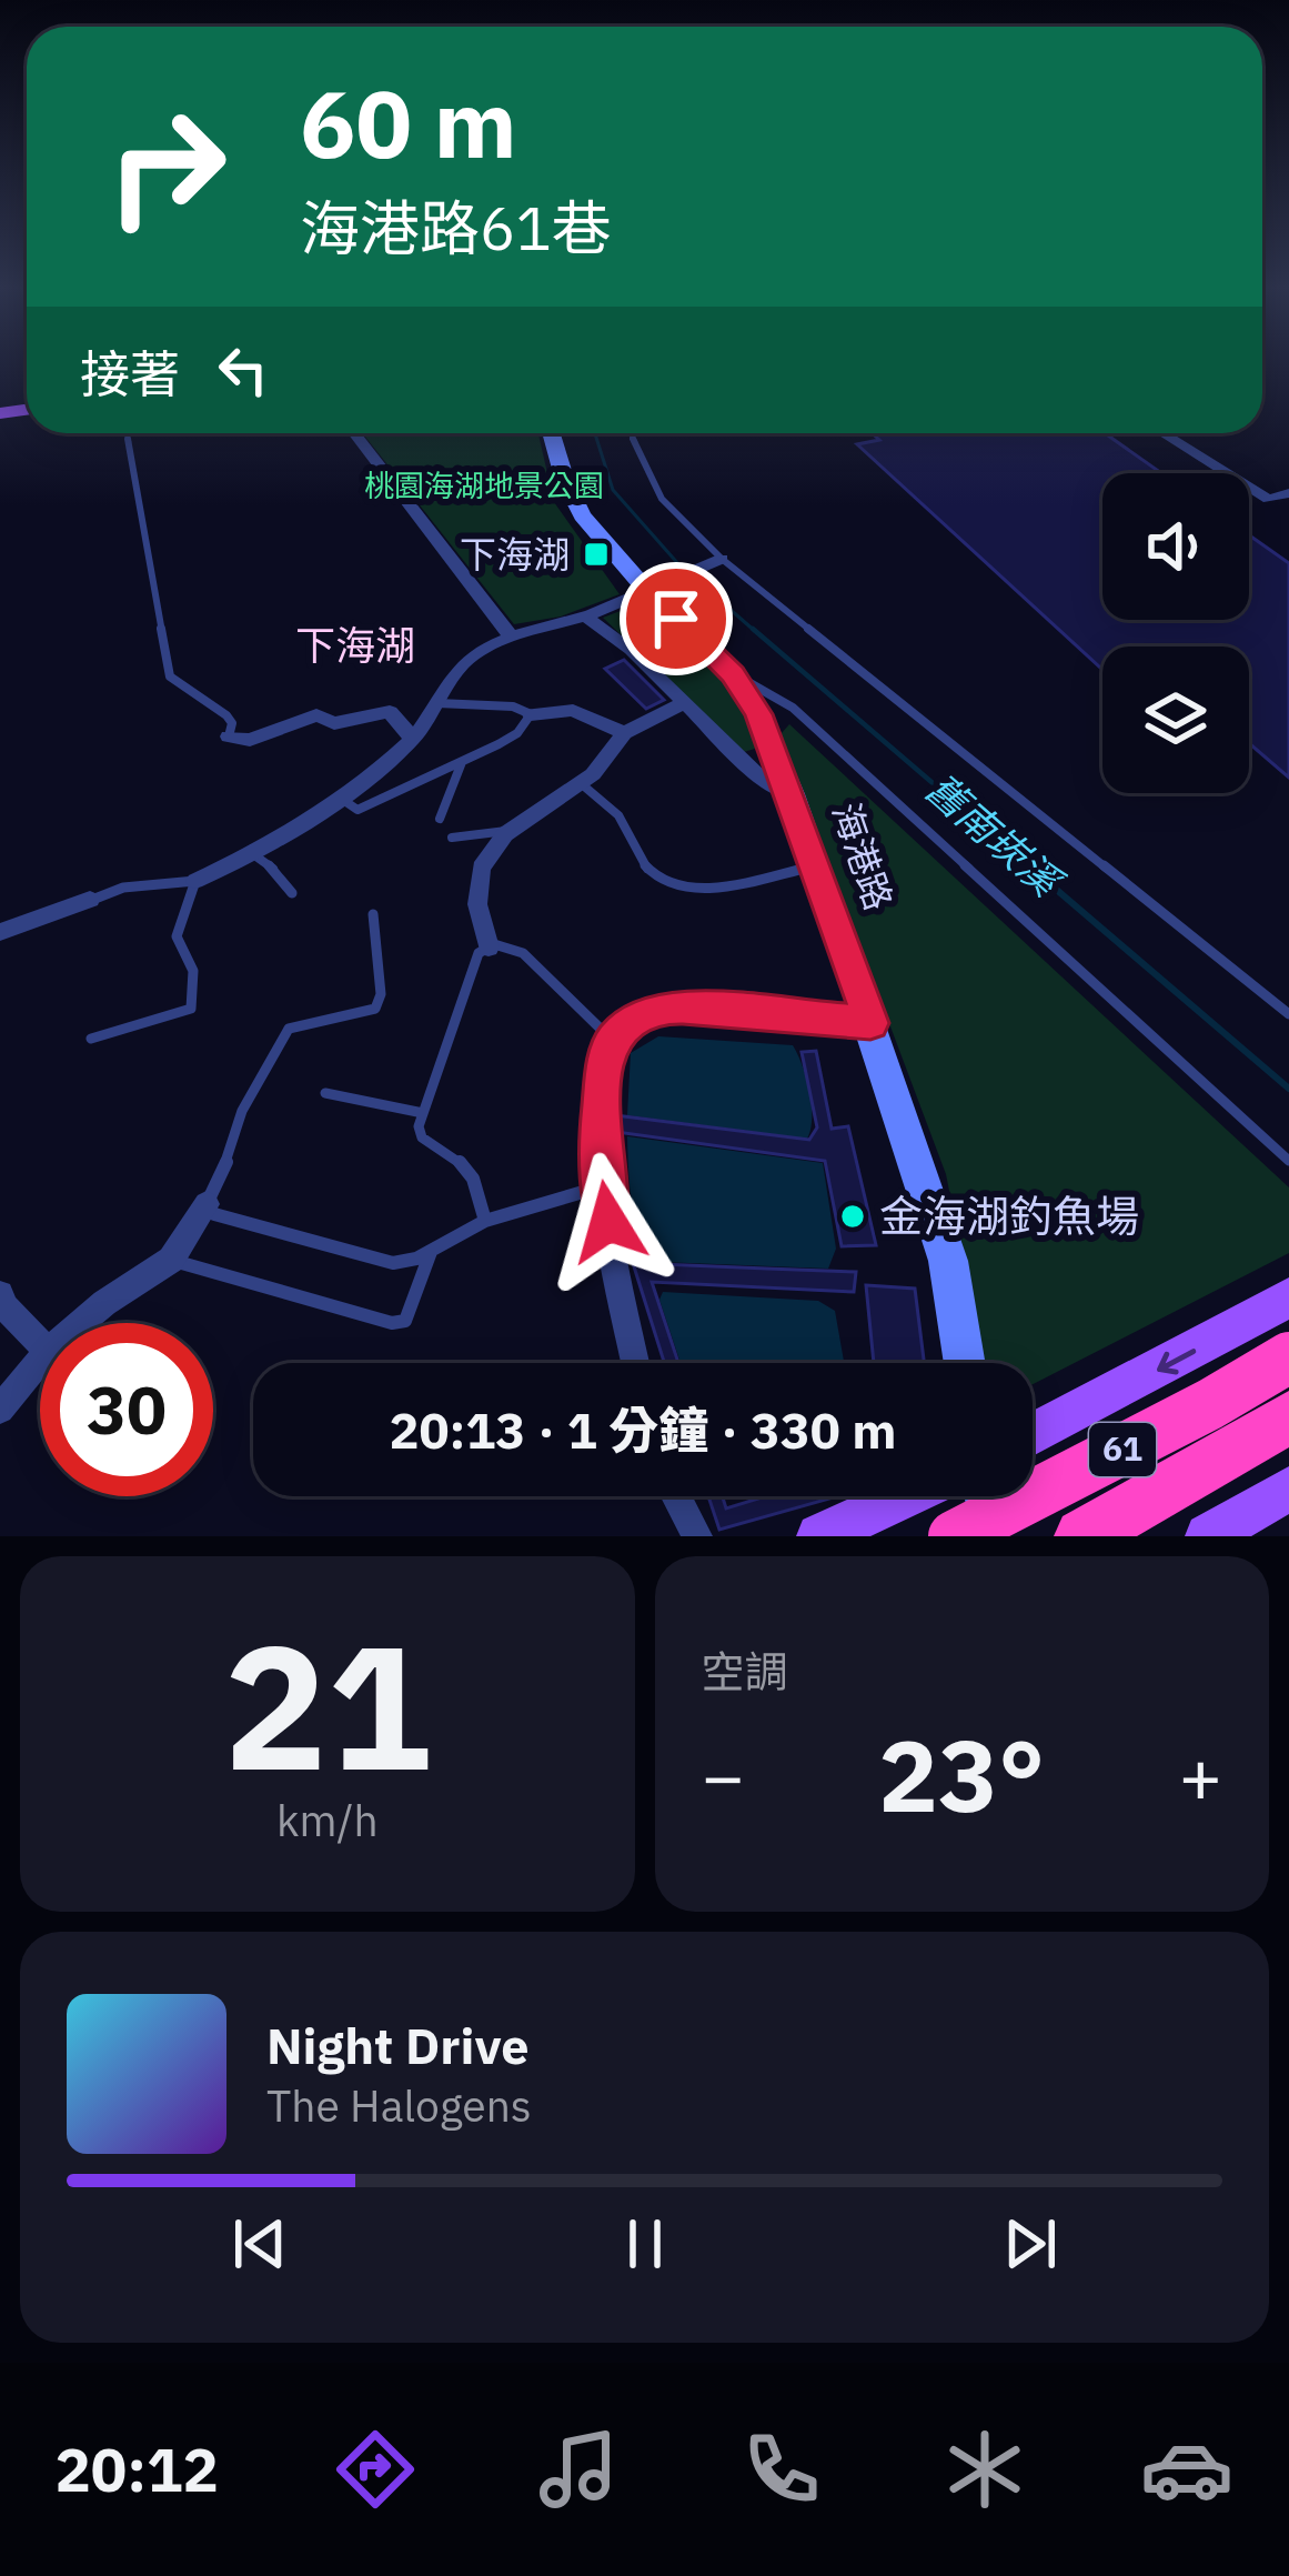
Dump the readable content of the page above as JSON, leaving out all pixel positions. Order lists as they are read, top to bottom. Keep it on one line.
{"streets":{"highway":["61"],"street":["海港路"]},"districts":["下海湖"],"water":["舊南崁溪"],"parks":["桃園海湖地景公園"],"places":{"transit":["下海湖"],"other":["金海湖釣魚場"]},"page":{"turn":["60 m","海港路61巷"],"then":"接著","limit":"30","trip":"20:13 · 1 分鐘 · 330 m","tile":[["21","km/h"],"空調"],"heat":["−","23°","+"],"song":["Night Drive","The Halogens"],"tabs":"20:12"}}
